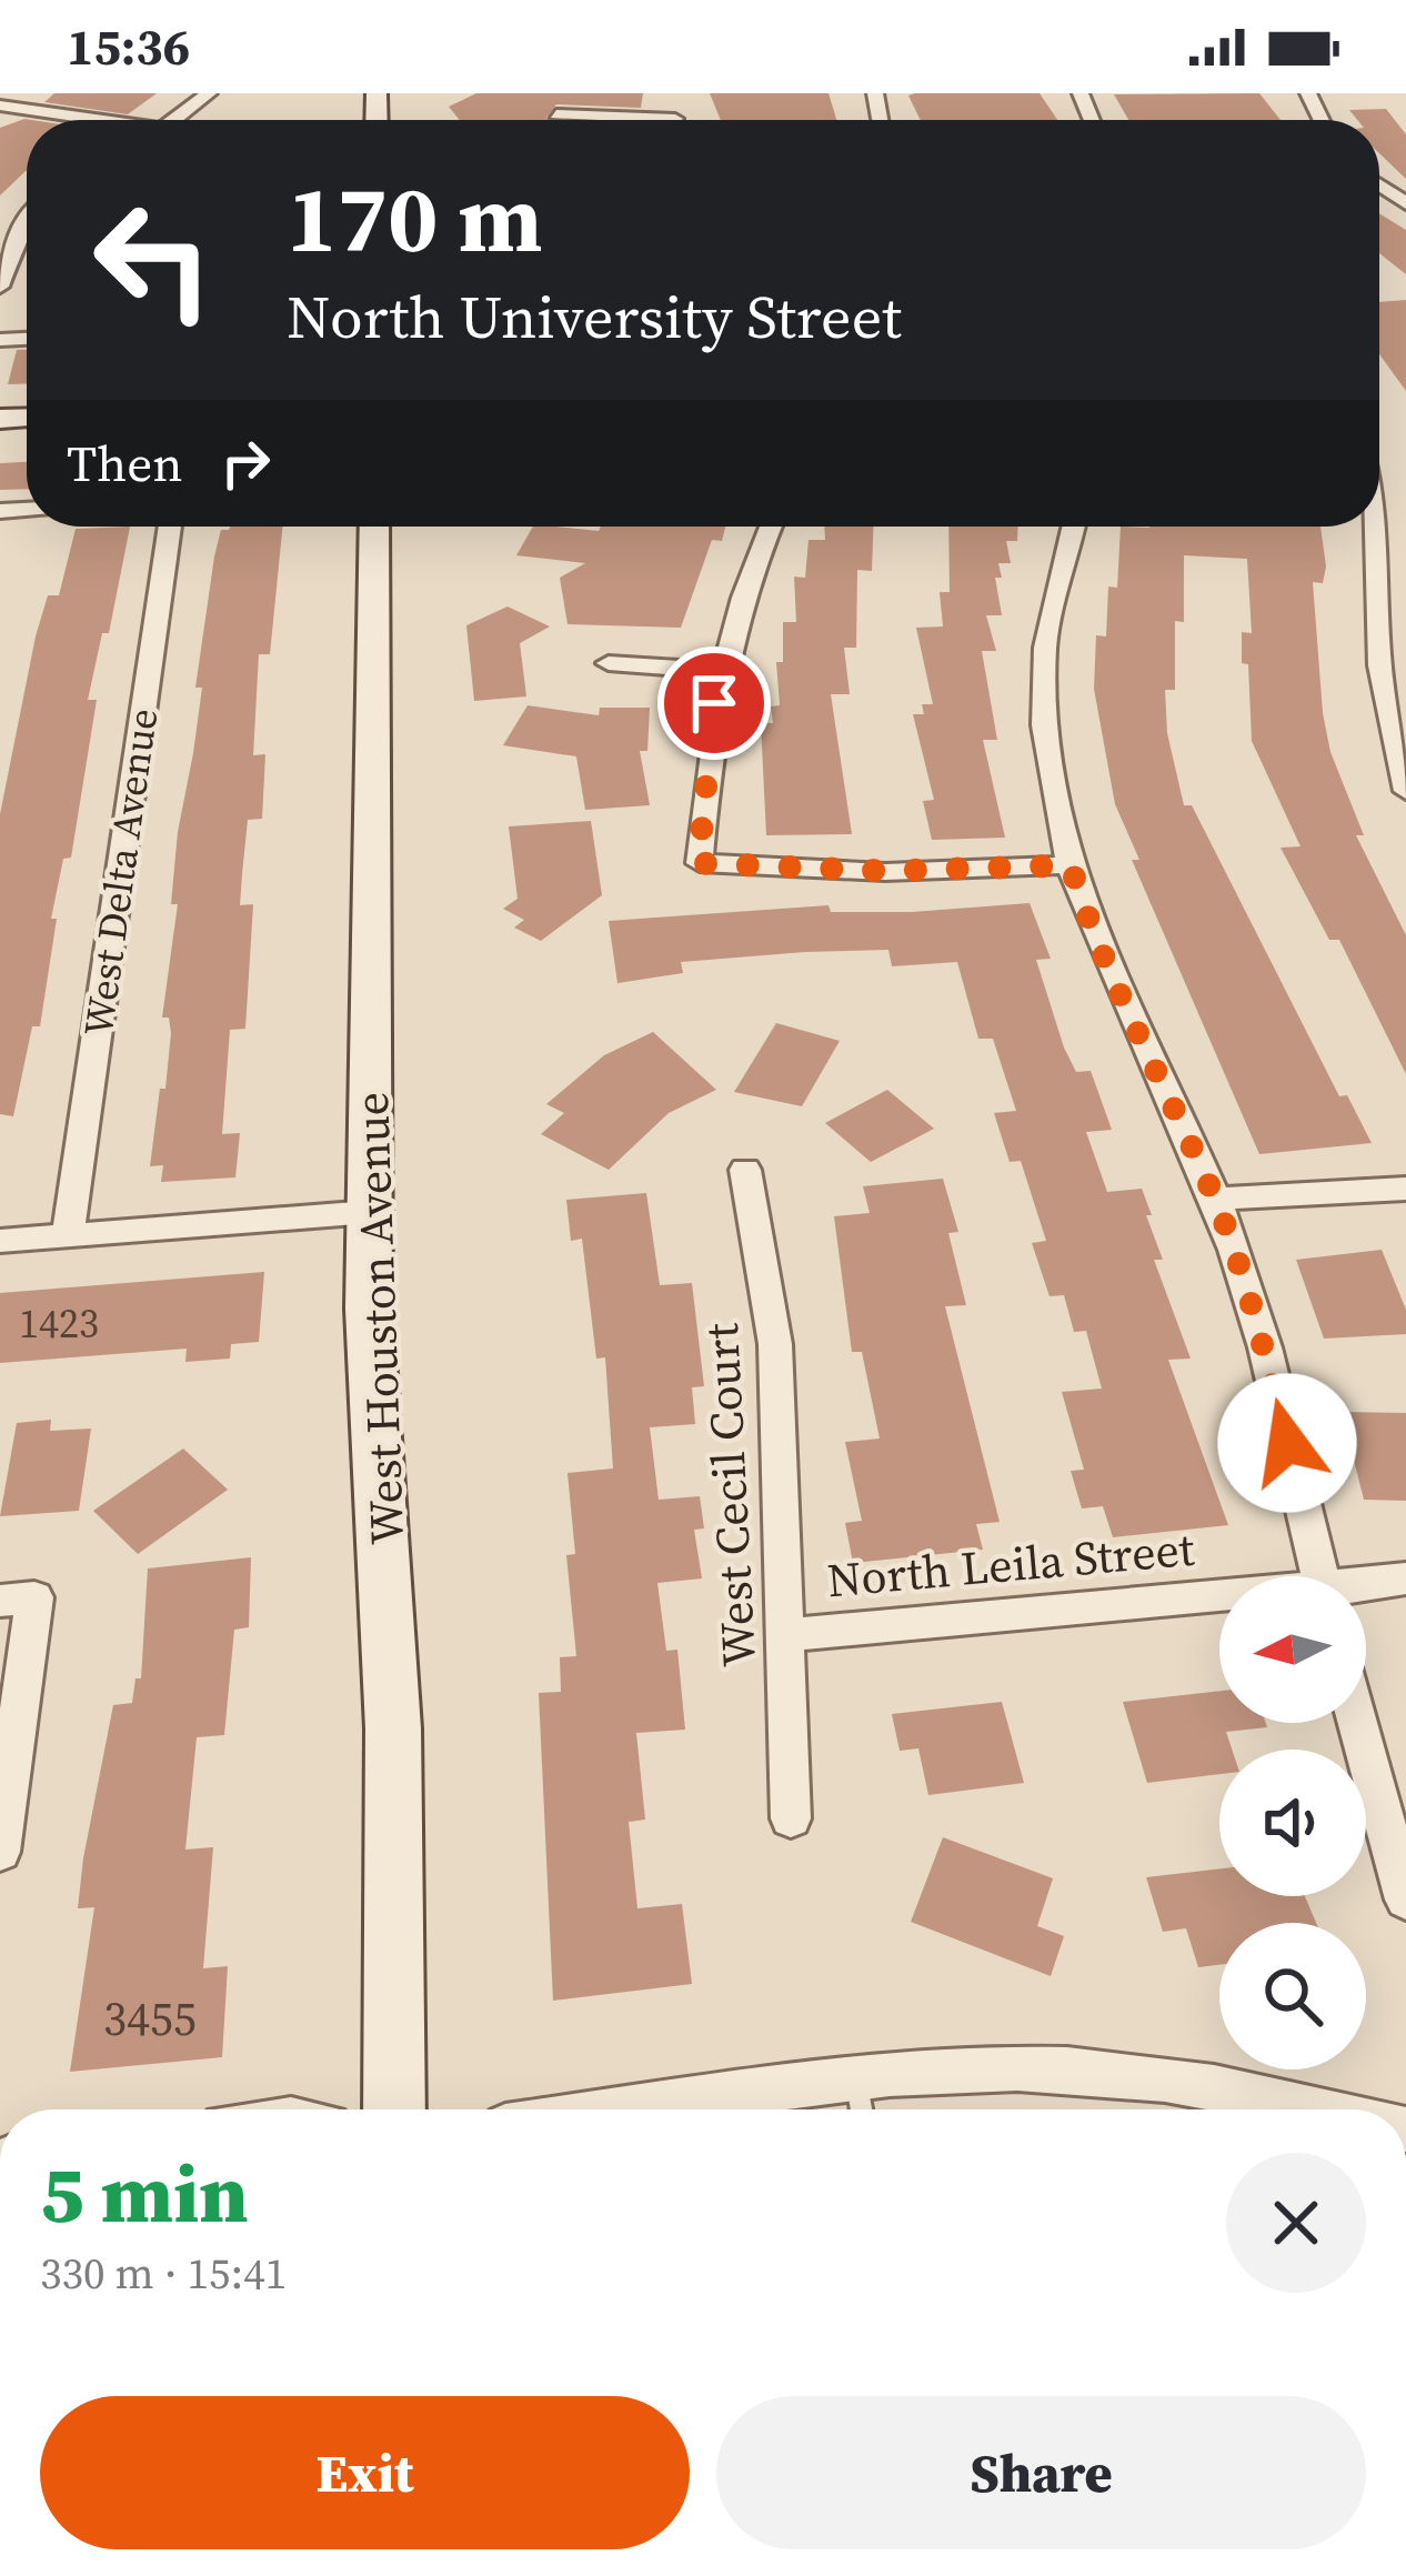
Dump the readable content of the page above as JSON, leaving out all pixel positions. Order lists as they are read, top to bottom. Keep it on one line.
{"streets":{"main road":["West Houston Avenue"],"street":["West Delta Avenue","West Cecil Court","North Leila Street"]},"crossings":[["West Cecil Court","North Leila Street"]],"house_numbers":["1423","3455"],"north":"left","page":{"status":"15:36","turn":["170 m","North University Street"],"then":"Then","heading":["5 min","330 m · 15:41"],"buttons":["Exit","Share"]}}
